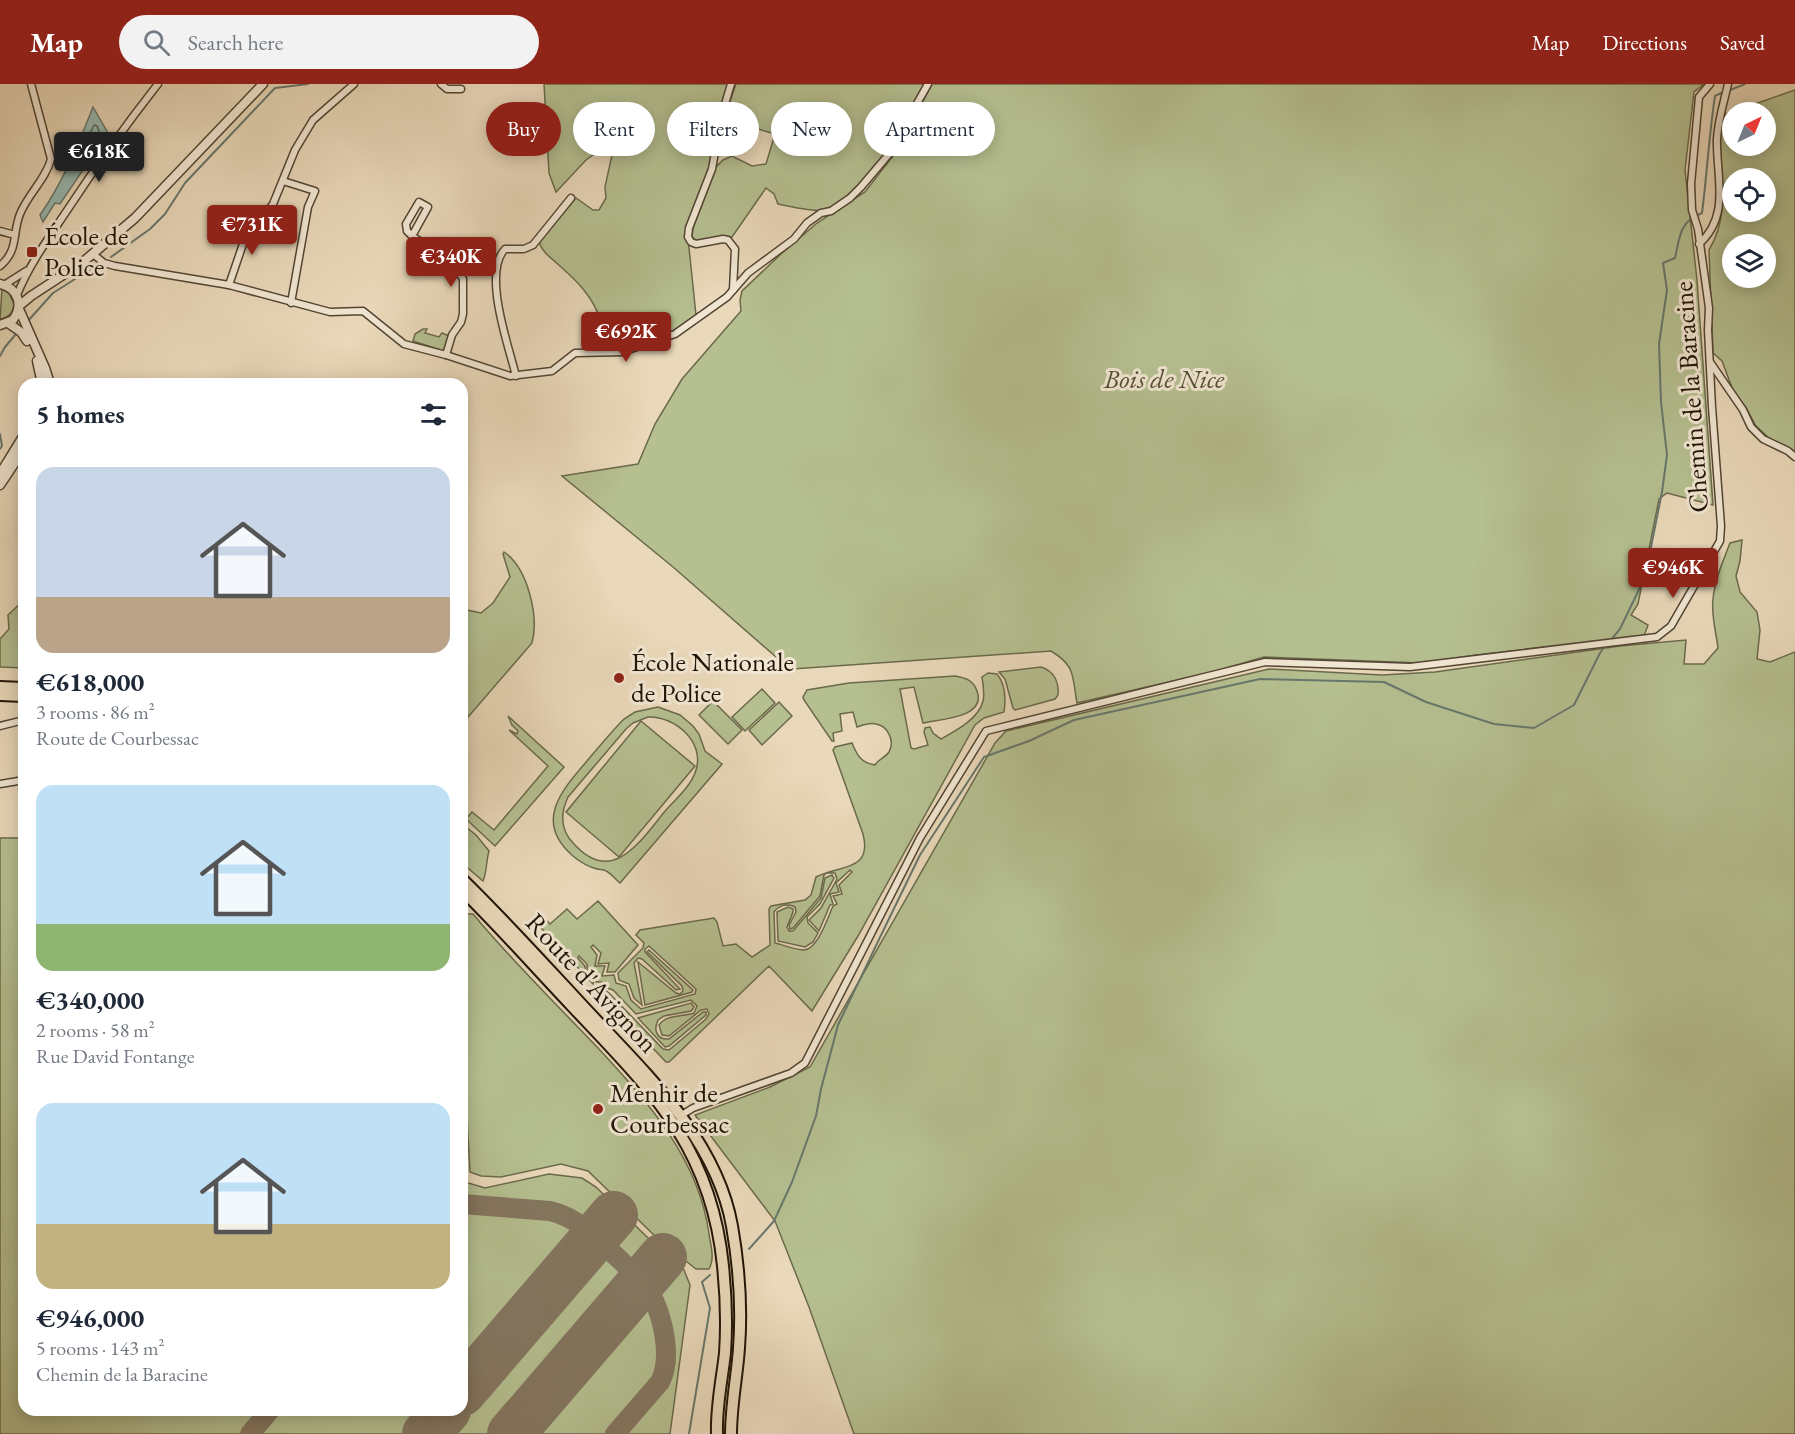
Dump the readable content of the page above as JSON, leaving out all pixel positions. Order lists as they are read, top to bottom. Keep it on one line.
{"streets":{"main road":["Route d'Avignon"],"street":["Chemin de la Baracine"]},"crossings":[["Chemin de la Baracine","Route d'Avignon"]],"parks":["Bois de Nice"],"places":{"transit":["École de Police"],"other":["École Nationale de Police","Menhir de Courbessac"]},"north":"top right","page":{"header":"Map","search":"Search here","nav":["Map","Directions","Saved"],"chip":["Buy","Rent","Filters","New","Apartment"],"price":["€618K","€731K","€340K","€692K","€946K"],"heading":"5 homes","list":[{"name":"€618,000","note":"3 rooms · 86 m² · Route de Courbessac"},{"name":"€340,000","note":"2 rooms · 58 m² · Rue David Fontange"},{"name":"€946,000","note":"5 rooms · 143 m² · Chemin de la Baracine"}]}}
